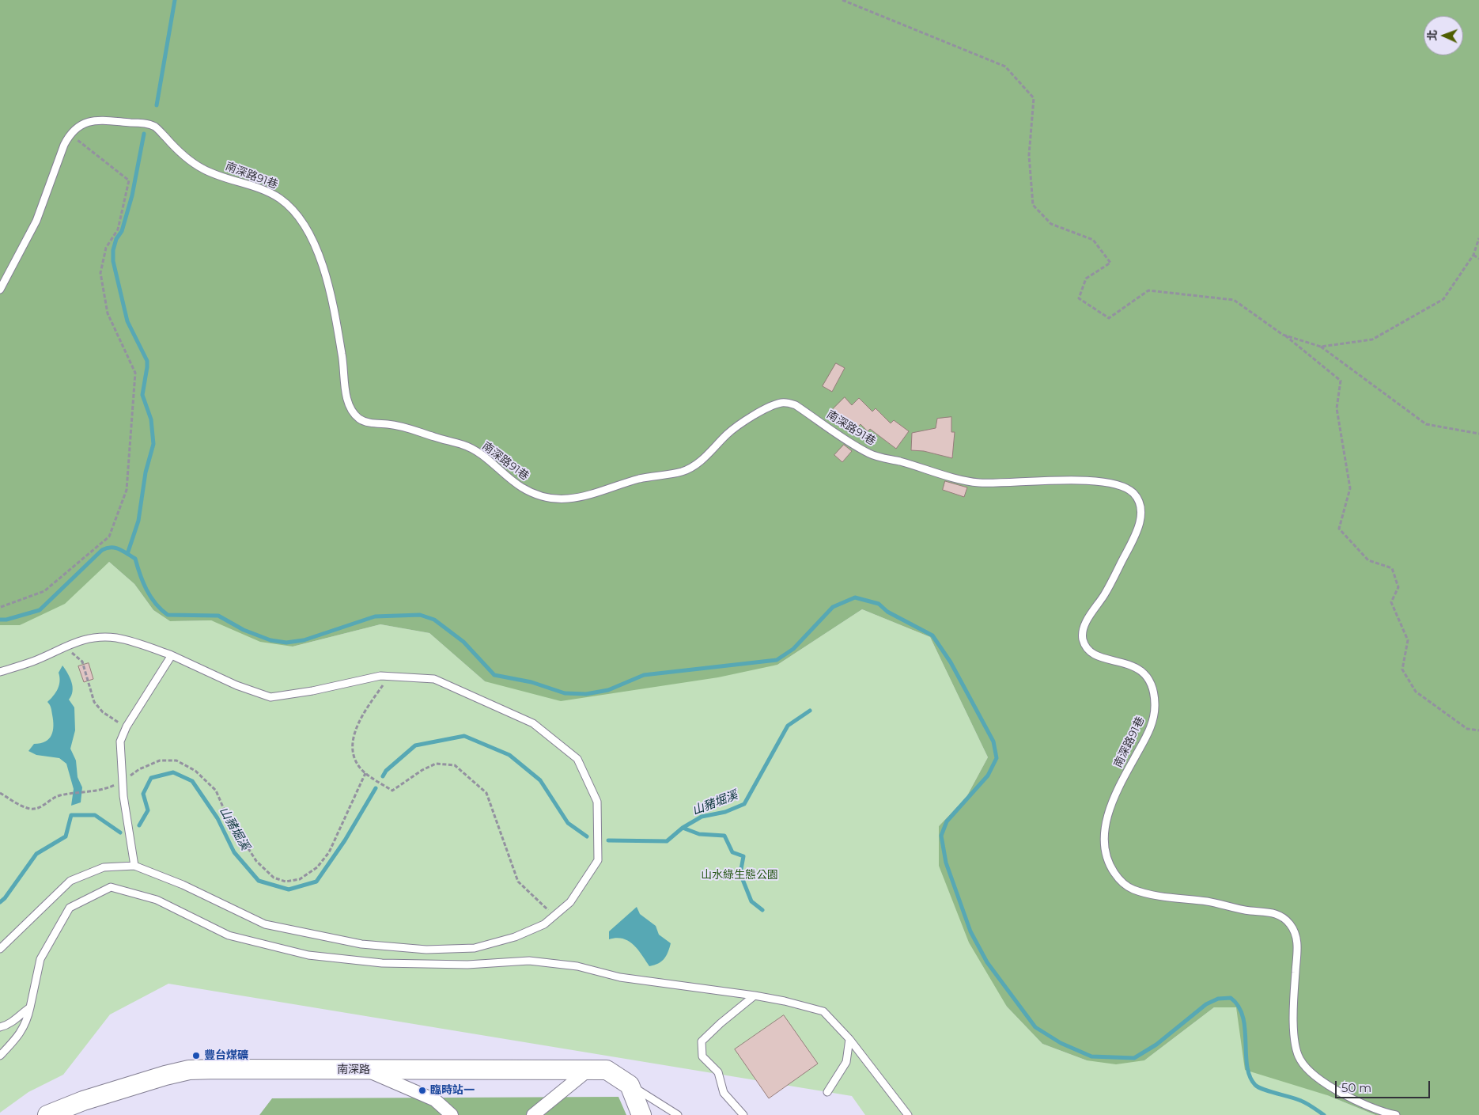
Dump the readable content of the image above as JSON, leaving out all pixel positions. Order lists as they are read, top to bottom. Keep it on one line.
{"streets":{"main road":["南深路"],"lane":["南深路91巷"]},"water":["山豬堀溪"],"parks":["山水綠生態公園"],"places":["豐台煤礦","臨時站一"],"scale_bar":"50 m","north":"left"}
